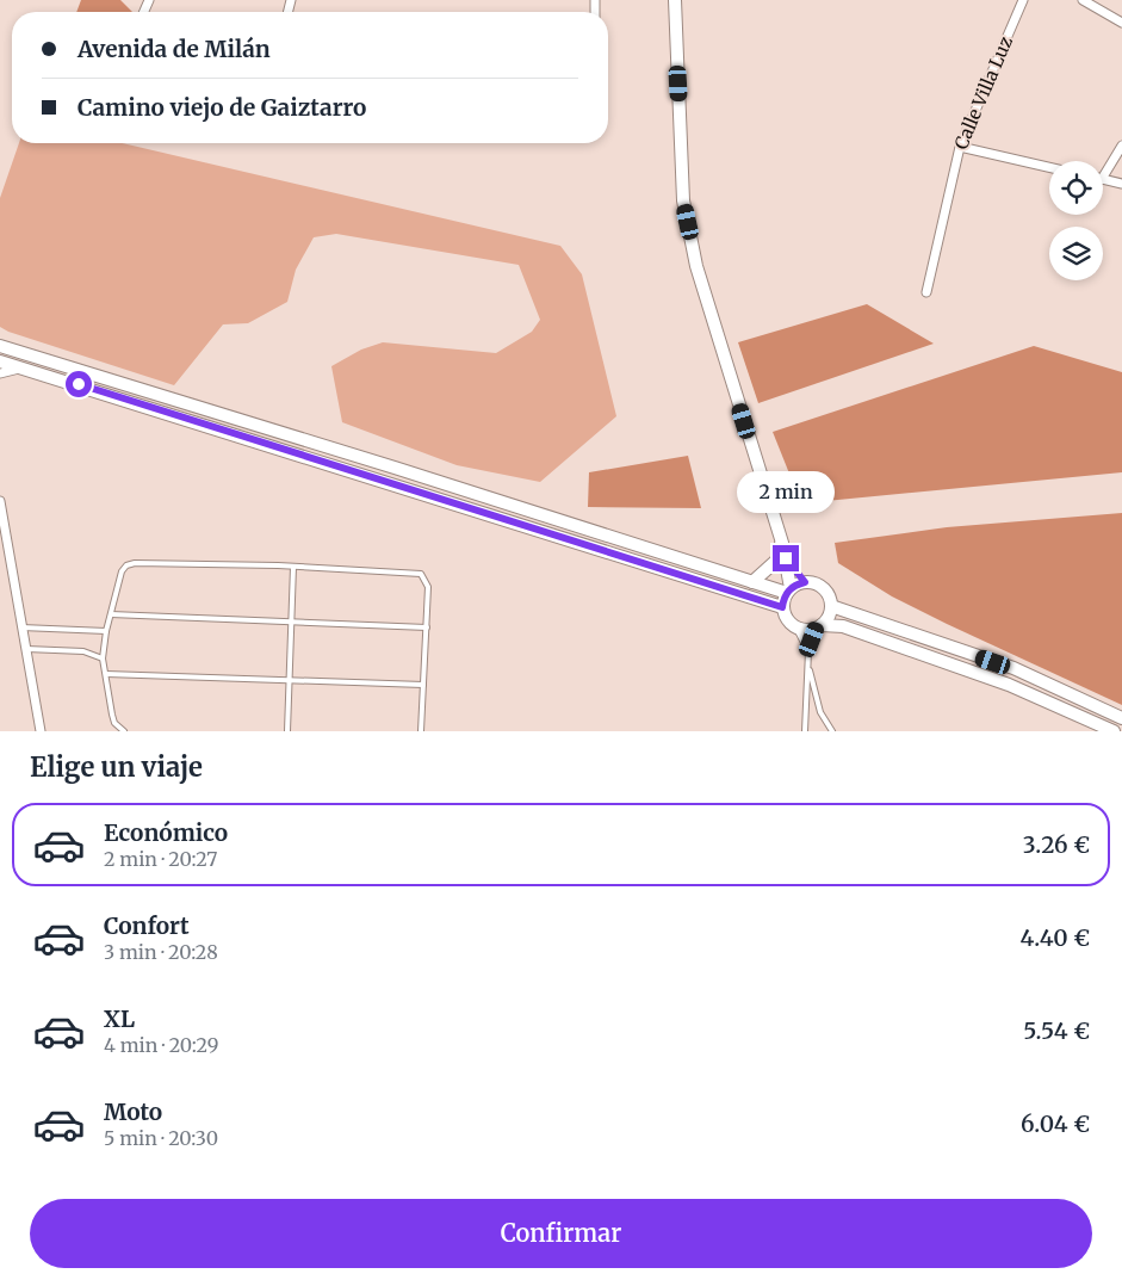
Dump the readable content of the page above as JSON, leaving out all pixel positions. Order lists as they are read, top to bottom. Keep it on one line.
{"streets":{"street":["Calle Villa Luz"]},"page":{"banner":["Avenida de Milán","Camino viejo de Gaiztarro"],"bubble":"2 min","heading":"Elige un viaje","list":[{"name":"Económico","note":"2 min · 20:27","value":"3.26 €"},{"name":"Confort","note":"3 min · 20:28","value":"4.40 €"},{"name":"XL","note":"4 min · 20:29","value":"5.54 €"},{"name":"Moto","note":"5 min · 20:30","value":"6.04 €"}],"buttons":"Confirmar"}}
